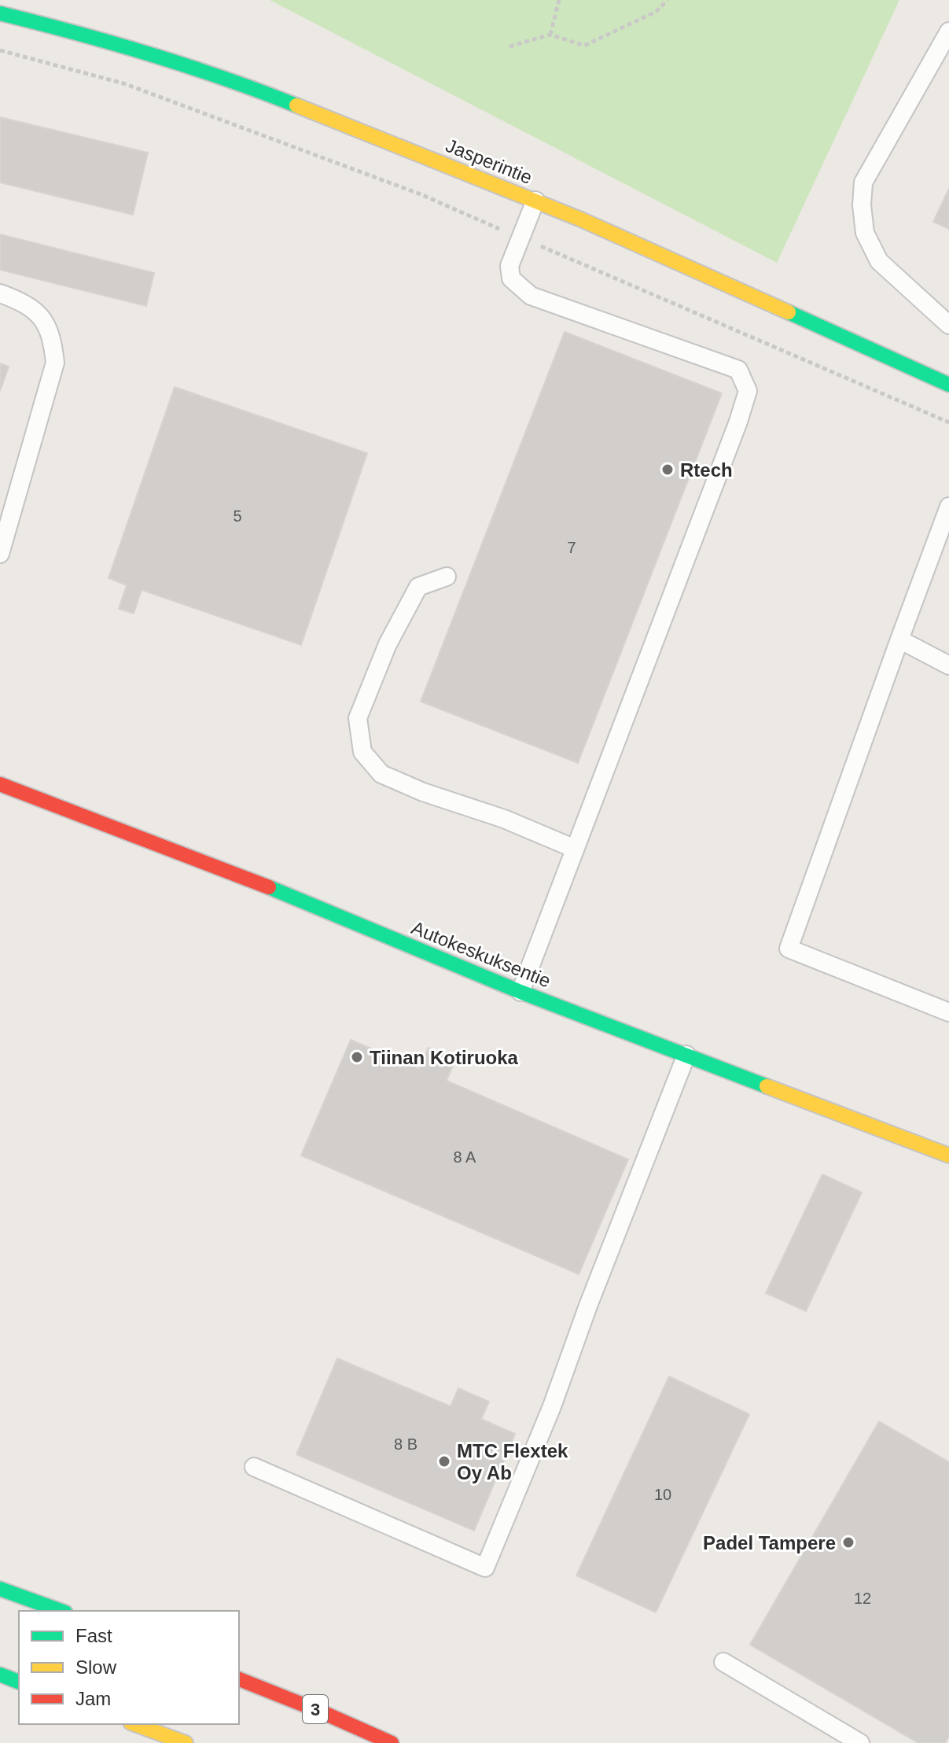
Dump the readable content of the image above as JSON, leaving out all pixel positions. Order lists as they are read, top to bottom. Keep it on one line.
{"streets":{"main road":["Jasperintie","Autokeskuksentie","3"]},"places":["Rtech","Tiinan Kotiruoka","MTC Flextek Oy Ab","Padel Tampere"],"house_numbers":["5","7","8 A","8 B","10","12"],"legend":["Fast","Slow","Jam"]}
